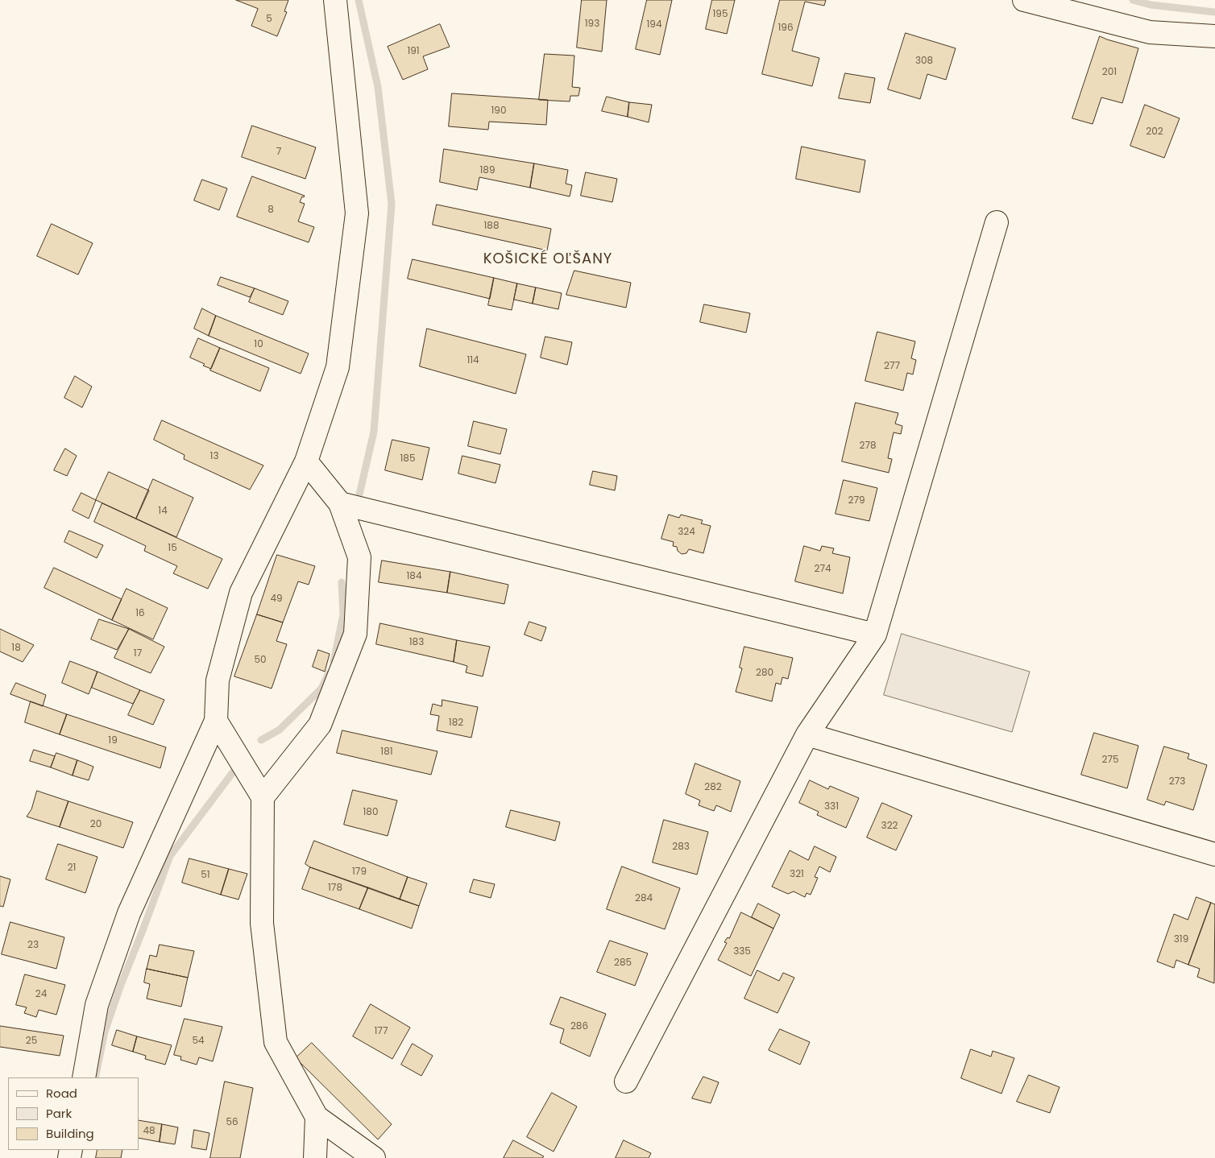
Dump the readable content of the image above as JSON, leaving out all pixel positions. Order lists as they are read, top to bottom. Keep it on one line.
{"districts":["KOŠICKÉ OĽŠANY"],"house_numbers":["195","5","193","194","196","191","308","201","190","202","7","189","8","188","10","114","277","278","13","185","279","14","324","15","274","184","49","16","183","18","17","50","280","182","19","181","275","273","282","331","180","20","322","283","21","179","321","51","178","284","319","23","335","285","24","286","177","25","54","56","48"],"legend":["Road","Park","Building"]}
